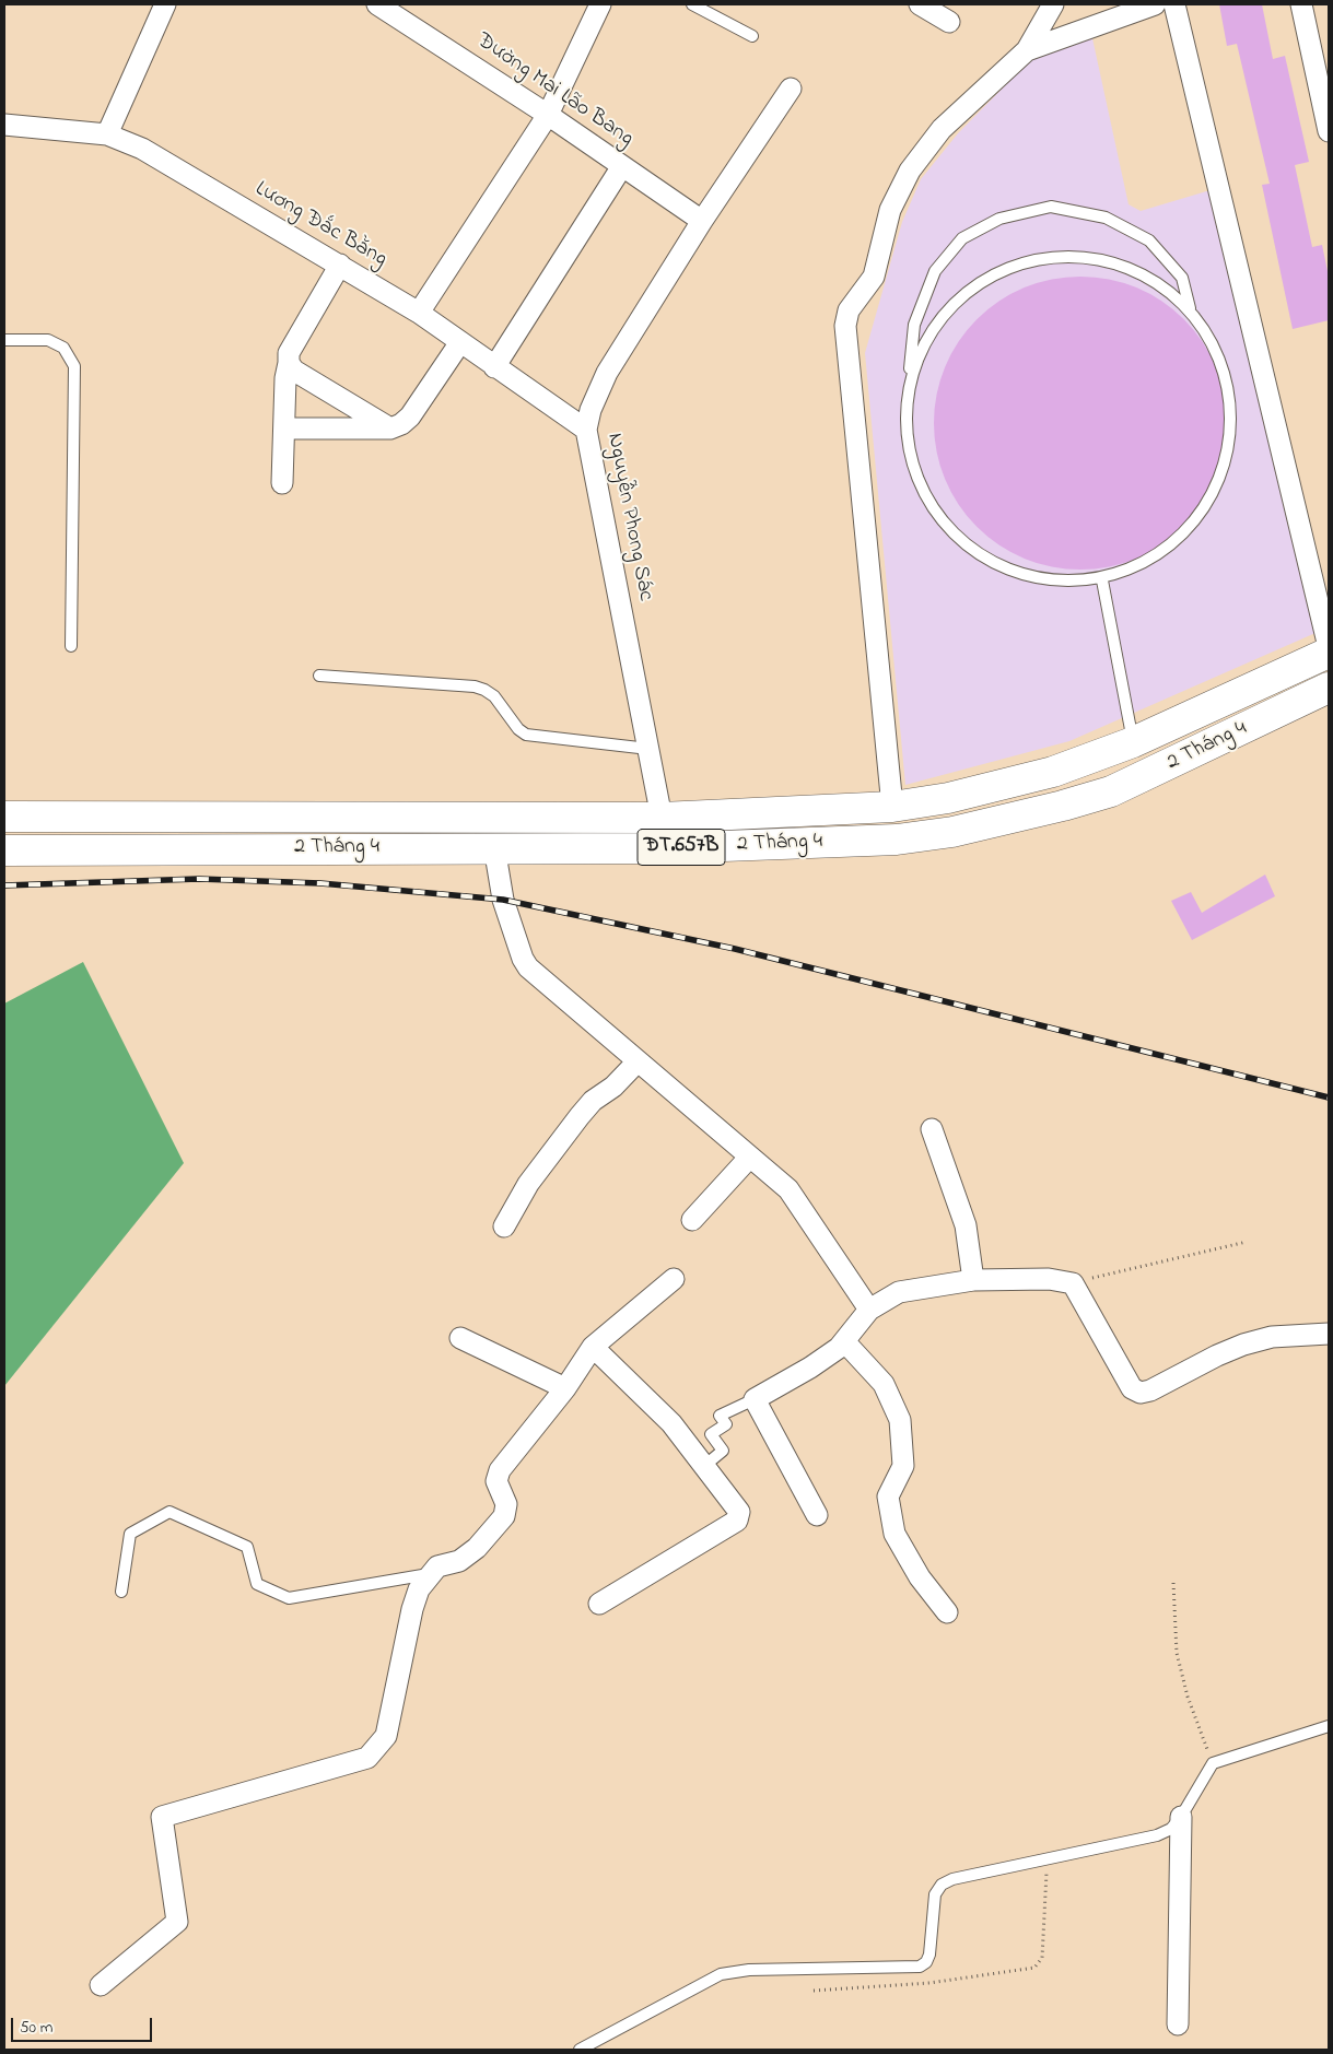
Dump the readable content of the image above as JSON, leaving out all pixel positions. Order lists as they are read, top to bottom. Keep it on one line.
{"streets":{"main road":["2 Tháng 4","ĐT.657B"],"street":["Đường Mai Lão Bang","Lương Đắc Bằng","Nguyễn Phong Sác"]},"crossings":[["Đường Mai Lão Bang","Nguyễn Phong Sác"],["Lương Đắc Bằng","Nguyễn Phong Sác"],["Nguyễn Phong Sác","2 Tháng 4"]],"scale_bar":"50 m"}
